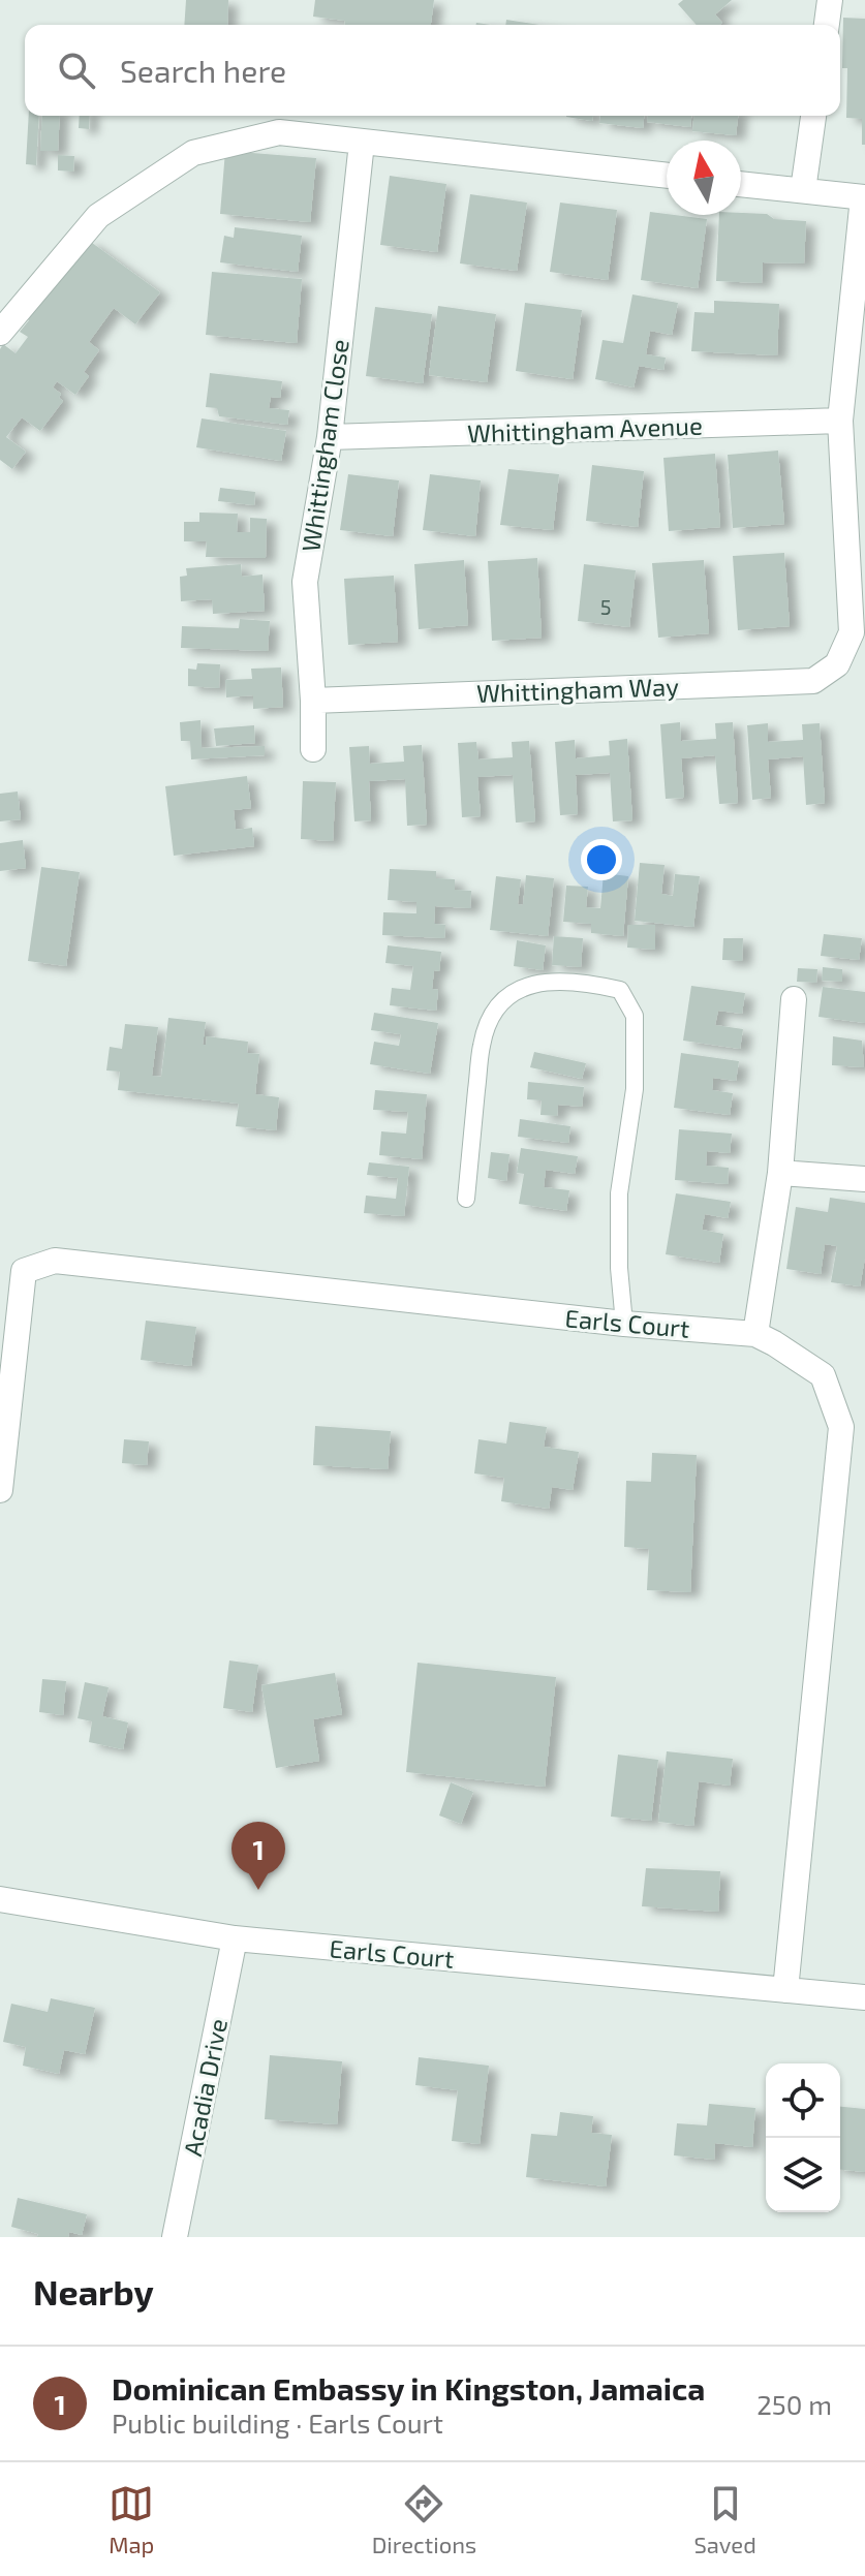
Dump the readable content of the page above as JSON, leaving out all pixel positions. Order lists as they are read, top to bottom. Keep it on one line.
{"streets":{"street":["Whittingham Avenue","Whittingham Close","Whittingham Way","Earls Court","Acadia Drive"]},"crossings":[["Whittingham Avenue","Whittingham Close"],["Whittingham Avenue","Whittingham Way"],["Whittingham Close","Whittingham Way"],["Earls Court","Acadia Drive"]],"house_numbers":["5"],"north":"top","page":{"search":"Search here","pins":"1","heading":"Nearby","list":[{"mark":"1","name":"Dominican Embassy in Kingston, Jamaica","note":"Public building · Earls Court","value":"250 m"}],"nav":["Map","Directions","Saved"]}}
